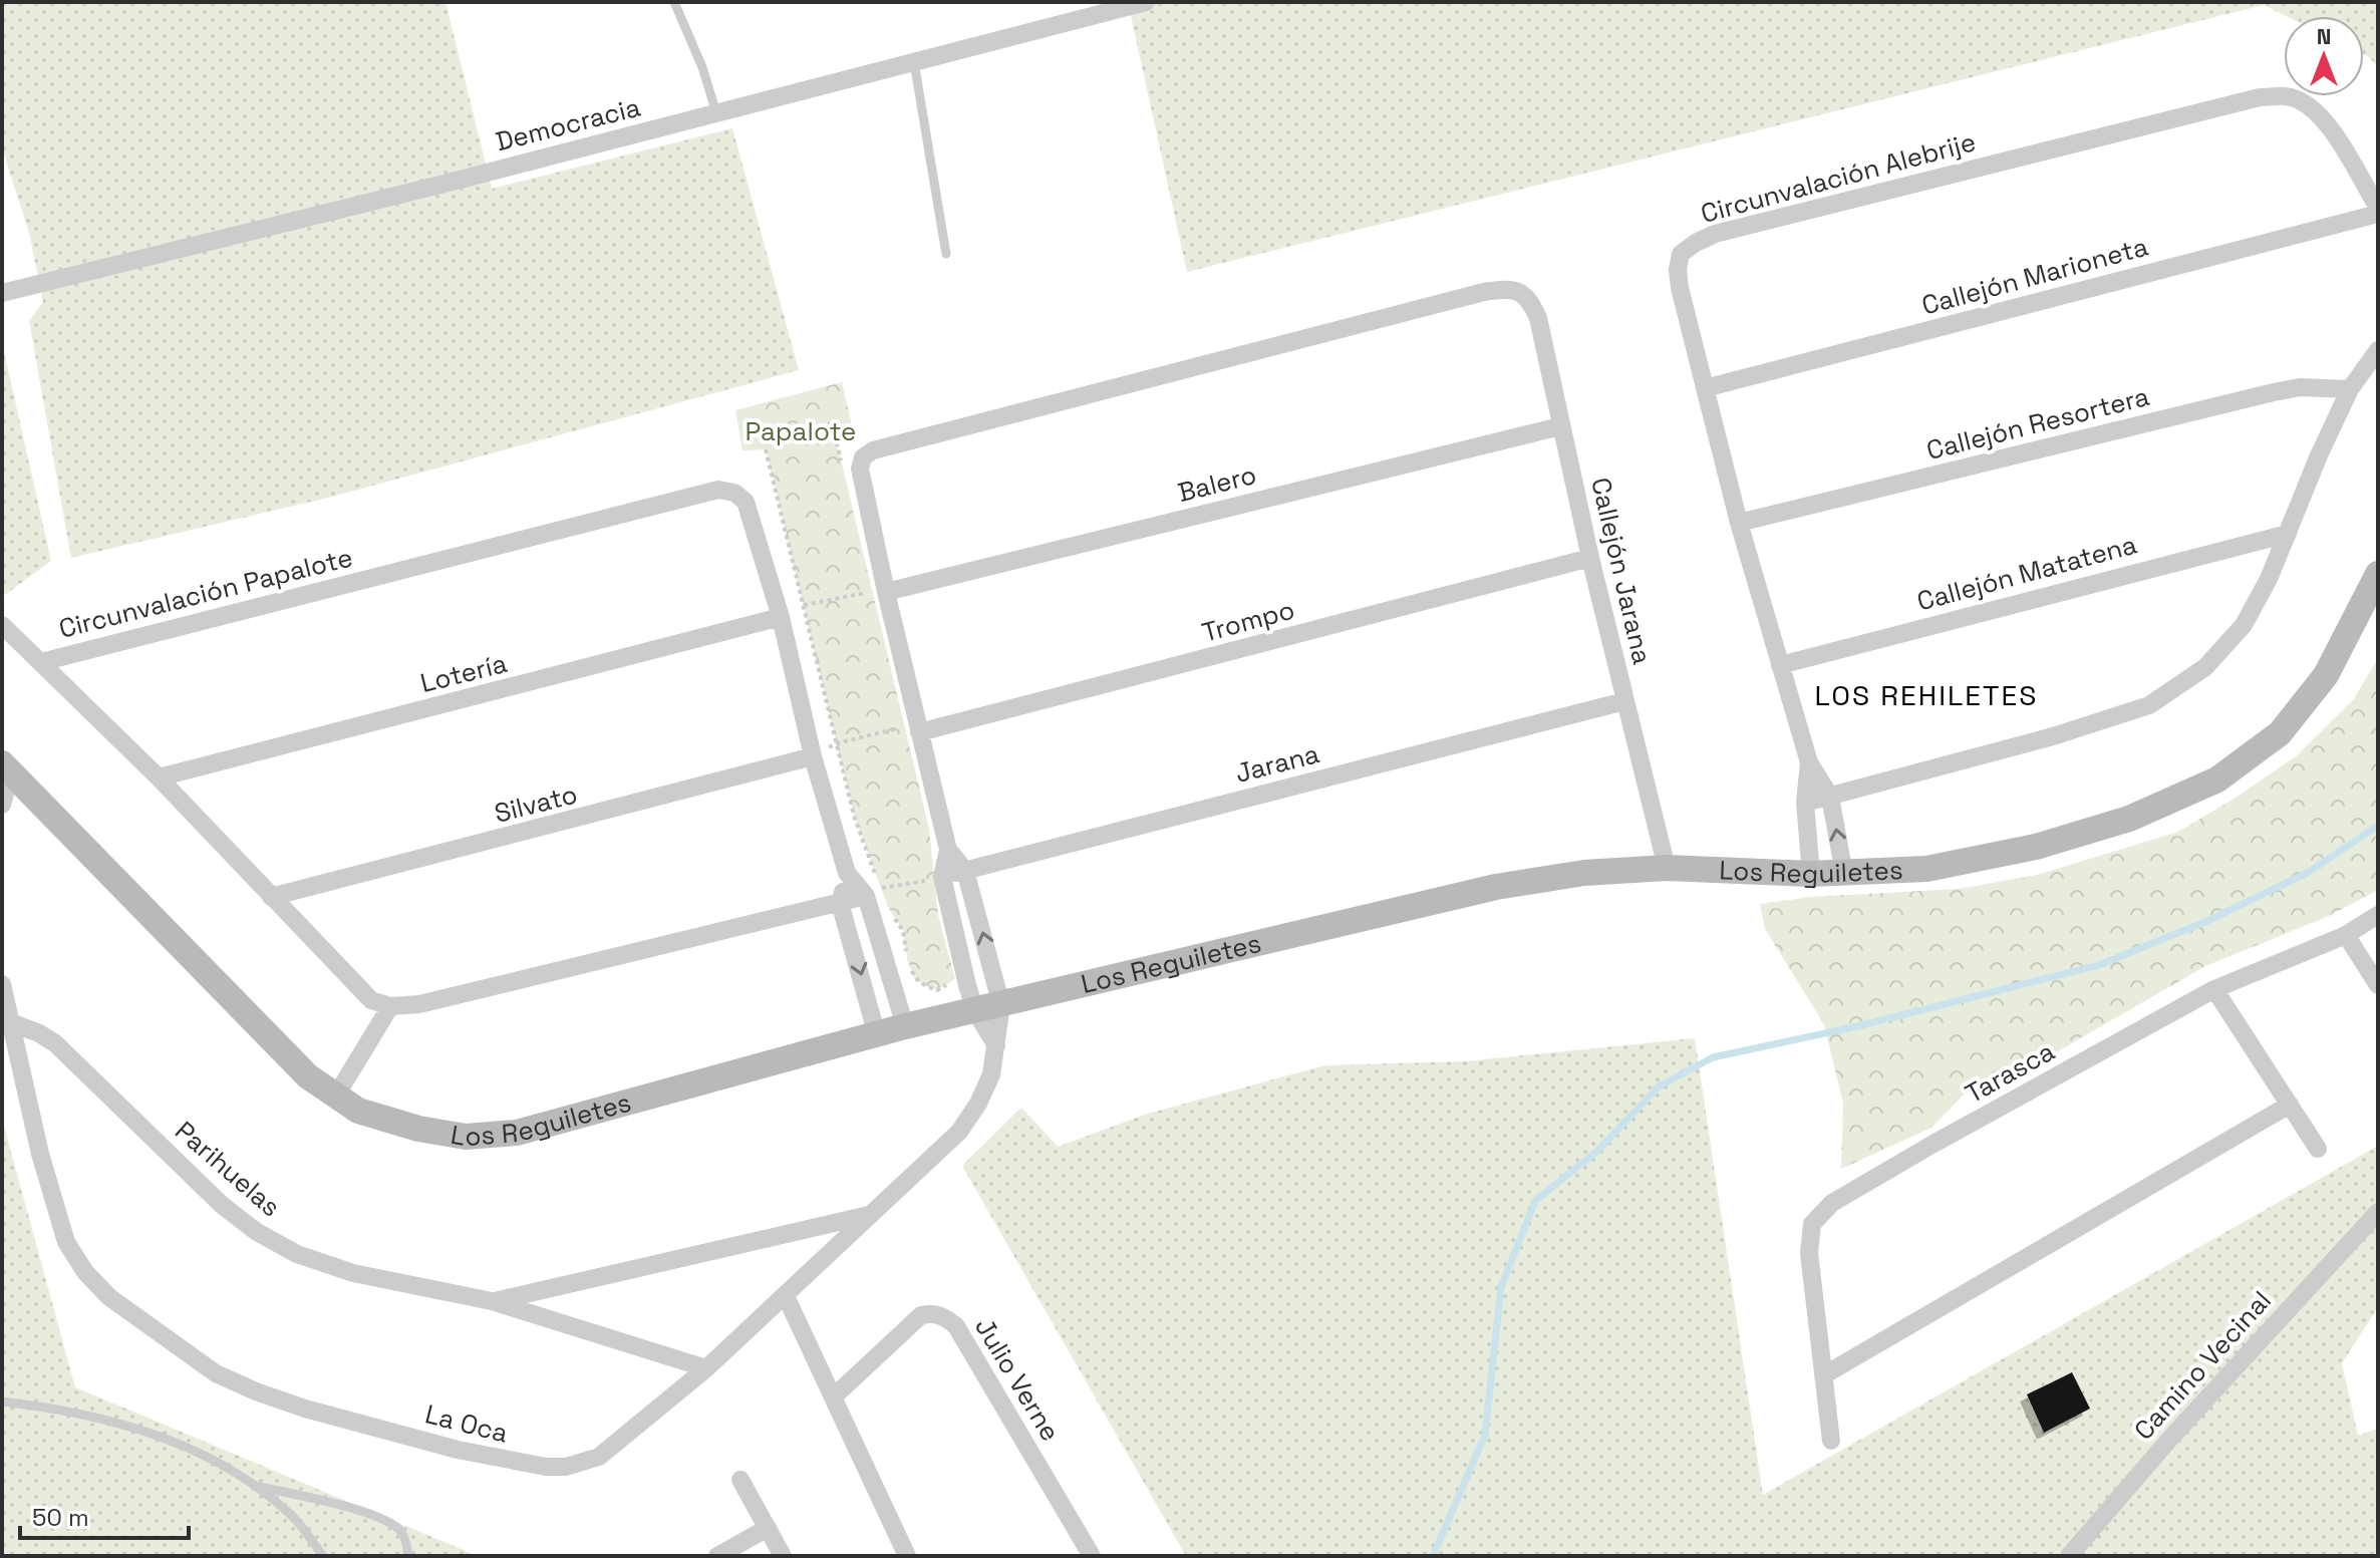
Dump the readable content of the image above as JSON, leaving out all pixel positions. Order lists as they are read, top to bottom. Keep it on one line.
{"streets":{"street":["Democracia","Circunvalación Alebrije","Callejón Marioneta","Callejón Resortera","Balero","Callejón Jarana","Callejón Matatena","Circunvalación Papalote","Trompo","Lotería","Jarana","Silvato","Los Reguiletes","Tarasca","Parihuelas","Camino Vecinal","Julio Verne","La Oca"]},"crossings":[["Circunvalación Alebrije","Callejón Marioneta"],["Circunvalación Alebrije","Callejón Resortera"],["Circunvalación Alebrije","Callejón Matatena"],["Circunvalación Alebrije","Los Reguiletes"],["Balero","Callejón Jarana"],["Callejón Jarana","Trompo"],["Callejón Jarana","Jarana"],["Callejón Jarana","Los Reguiletes"],["Circunvalación Papalote","Lotería"],["Circunvalación Papalote","Silvato"],["Los Reguiletes","La Oca"],["Parihuelas","La Oca"]],"districts":["LOS REHILETES"],"parks":["Papalote"],"scale_bar":"50 m","north":"top"}
